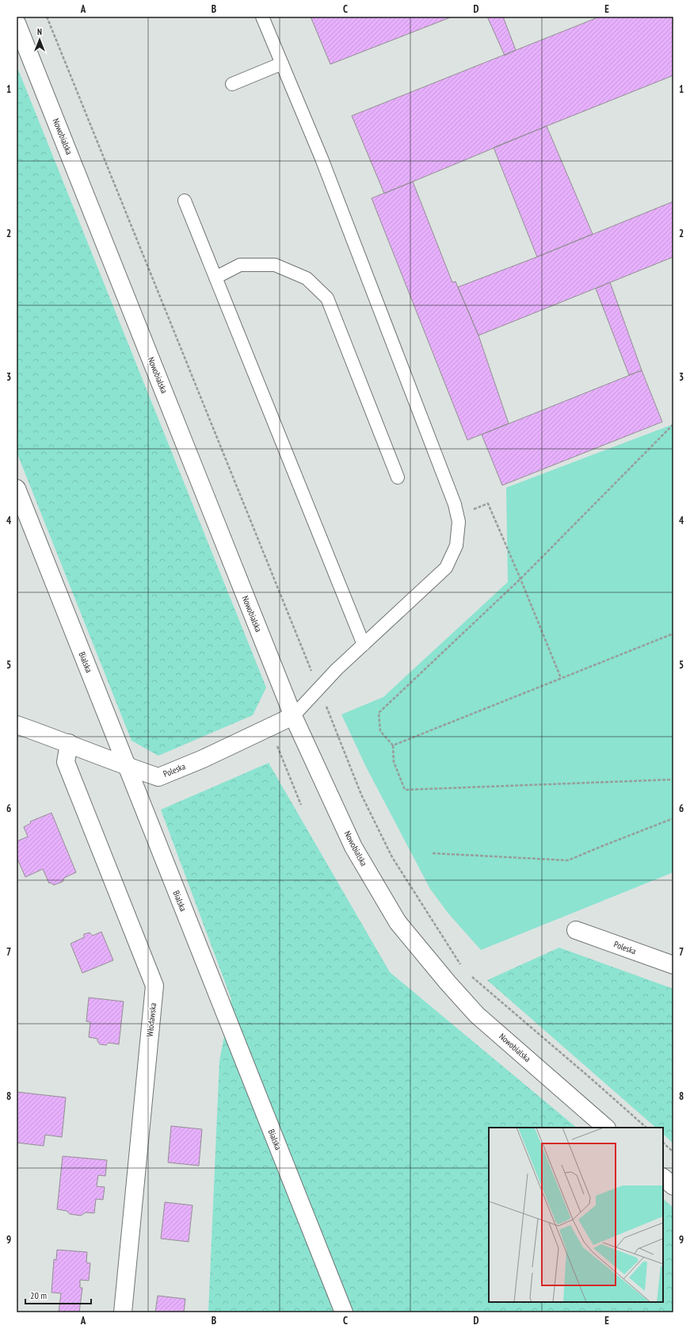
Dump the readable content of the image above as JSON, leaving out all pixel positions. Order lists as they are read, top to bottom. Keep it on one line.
{"streets":{"street":["Nowobialska","Bialska","Poleska","Włodawska"]},"crossings":[["Nowobialska","Poleska"],["Bialska","Poleska"],["Poleska","Włodawska"]],"scale_bar":"20 m","north":"top","grid":{"columns":["A","B","C","D","E"],"rows":["1","2","3","4","5","6","7","8","9"]}}
